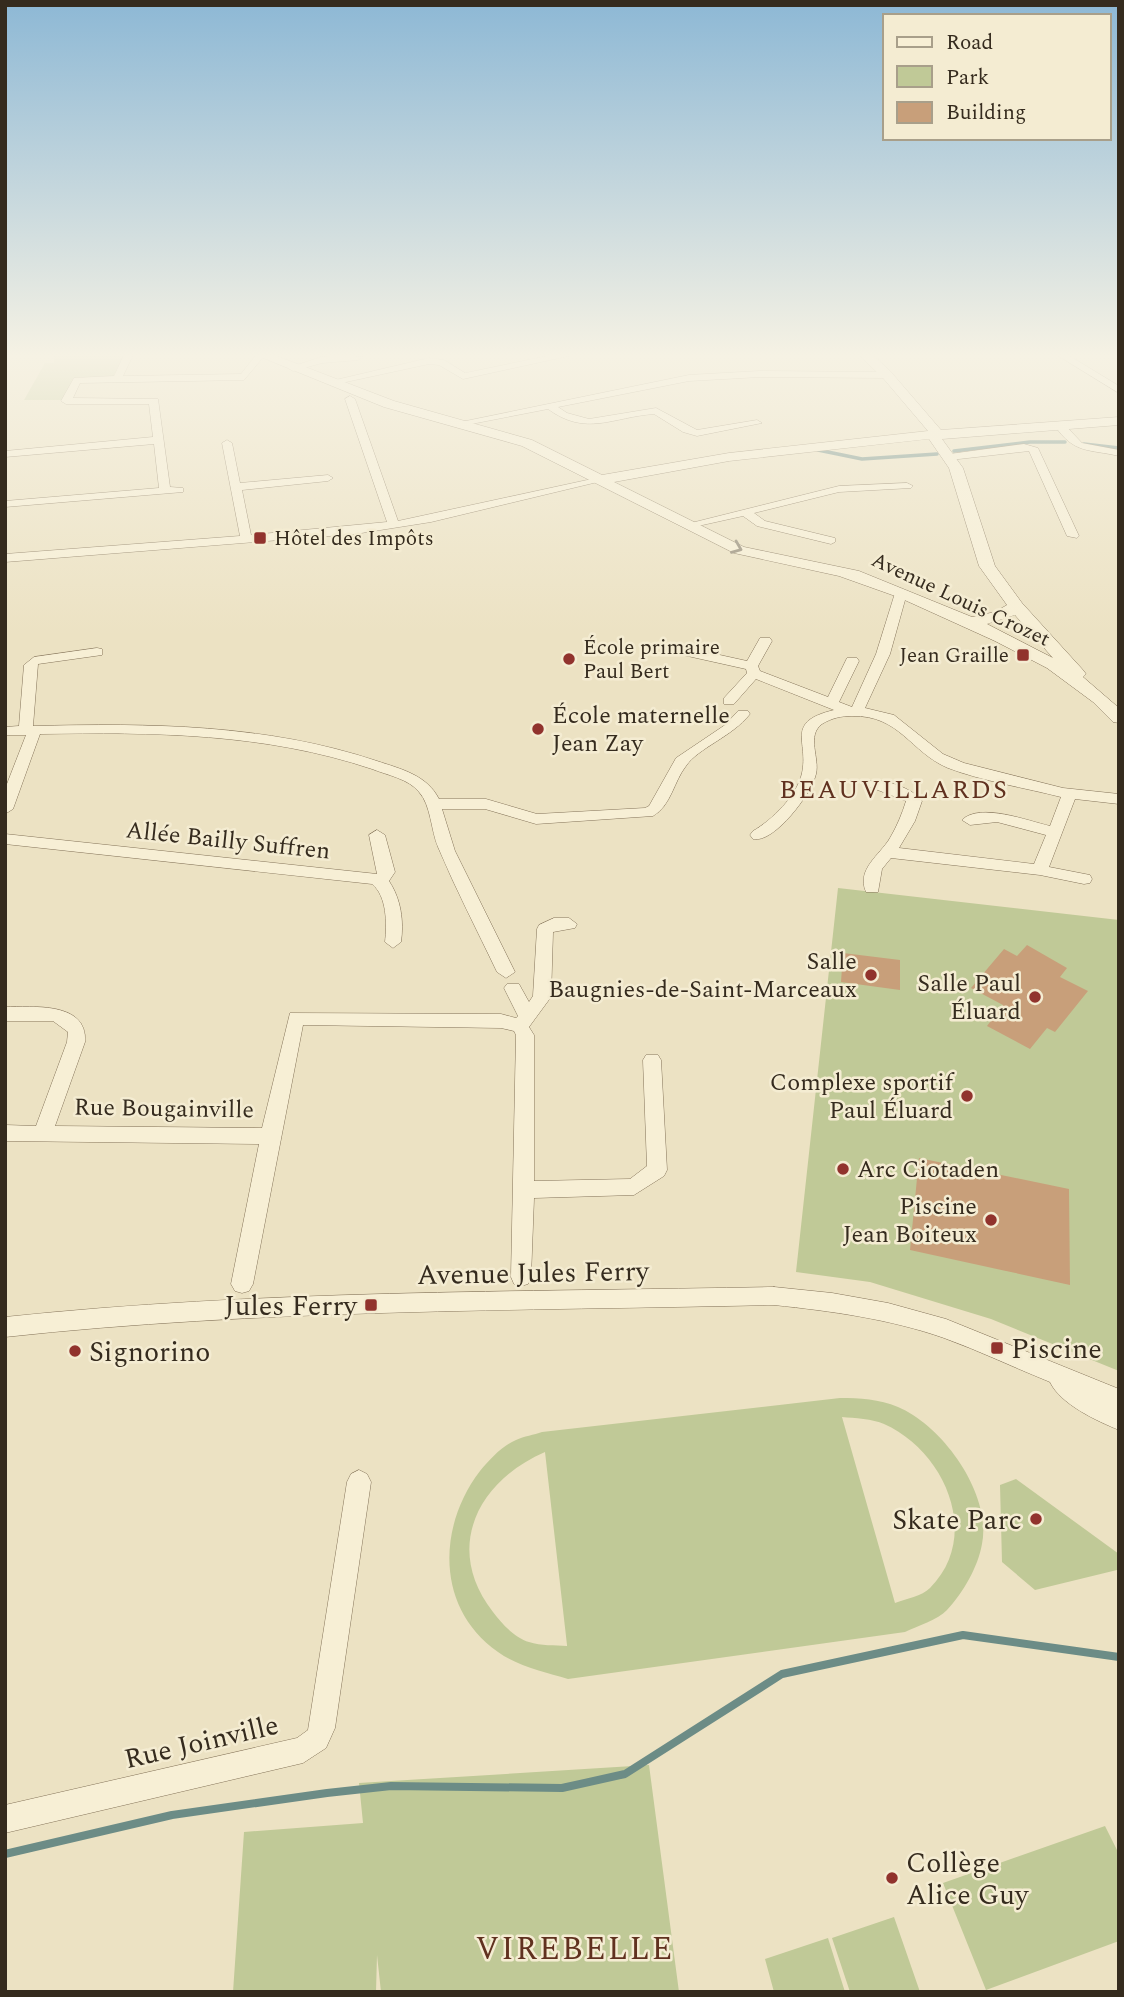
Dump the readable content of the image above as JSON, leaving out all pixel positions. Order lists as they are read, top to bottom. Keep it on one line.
{"streets":{"street":["Avenue Louis Crozet","Allée Bailly Suffren","Rue Bougainville","Avenue Jules Ferry","Rue Joinville"]},"districts":["BEAUVILLARDS","VIREBELLE"],"places":{"transit":["Hôtel des Impôts","Jean Graille","Jules Ferry","Piscine"],"other":["École primaire Paul Bert","École maternelle Jean Zay","Salle Baugnies-de-Saint-Marceaux","Salle Paul Éluard","Complexe sportif Paul Éluard","Arc Ciotaden","Piscine Jean Boiteux","Signorino","Skate Parc","Collège Alice Guy"]},"legend":["Road","Park","Building"]}
